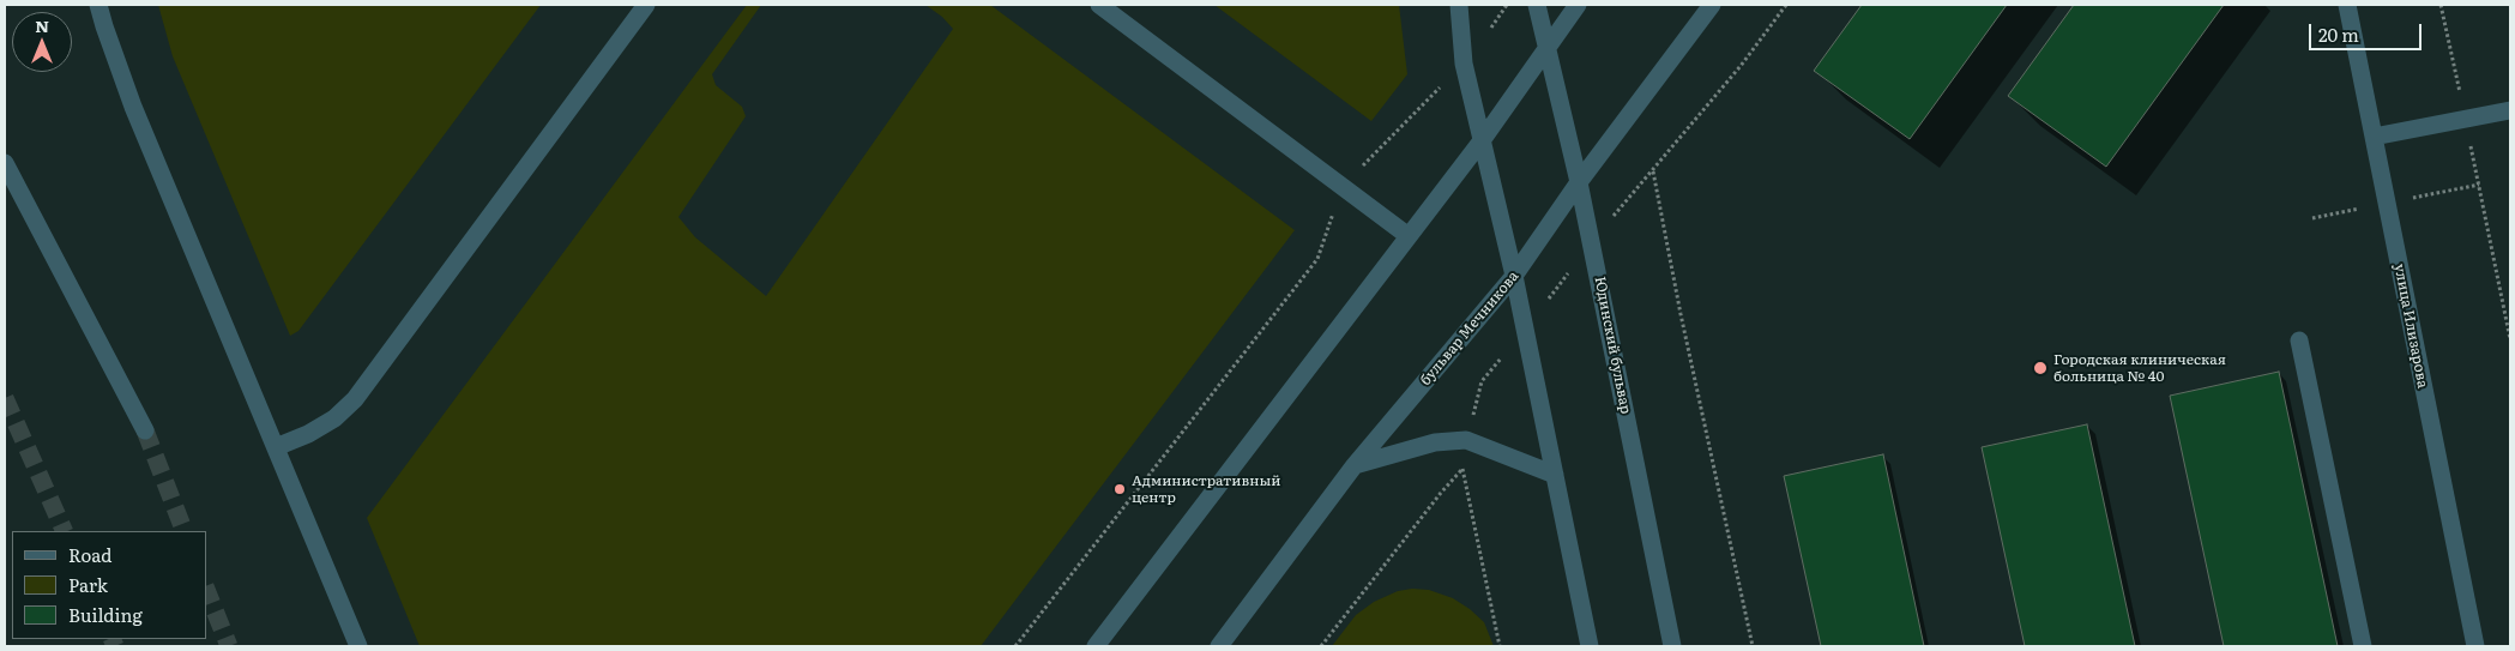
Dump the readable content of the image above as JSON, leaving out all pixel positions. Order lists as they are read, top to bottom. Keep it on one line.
{"streets":{"street":["улица Илизарова","бульвар Мечникова","Юдинский бульвар"]},"crossings":[["бульвар Мечникова","Юдинский бульвар"]],"places":["Городская клиническая больница № 40","Административный центр"],"legend":["Road","Park","Building"],"scale_bar":"20 m","north":"top"}
